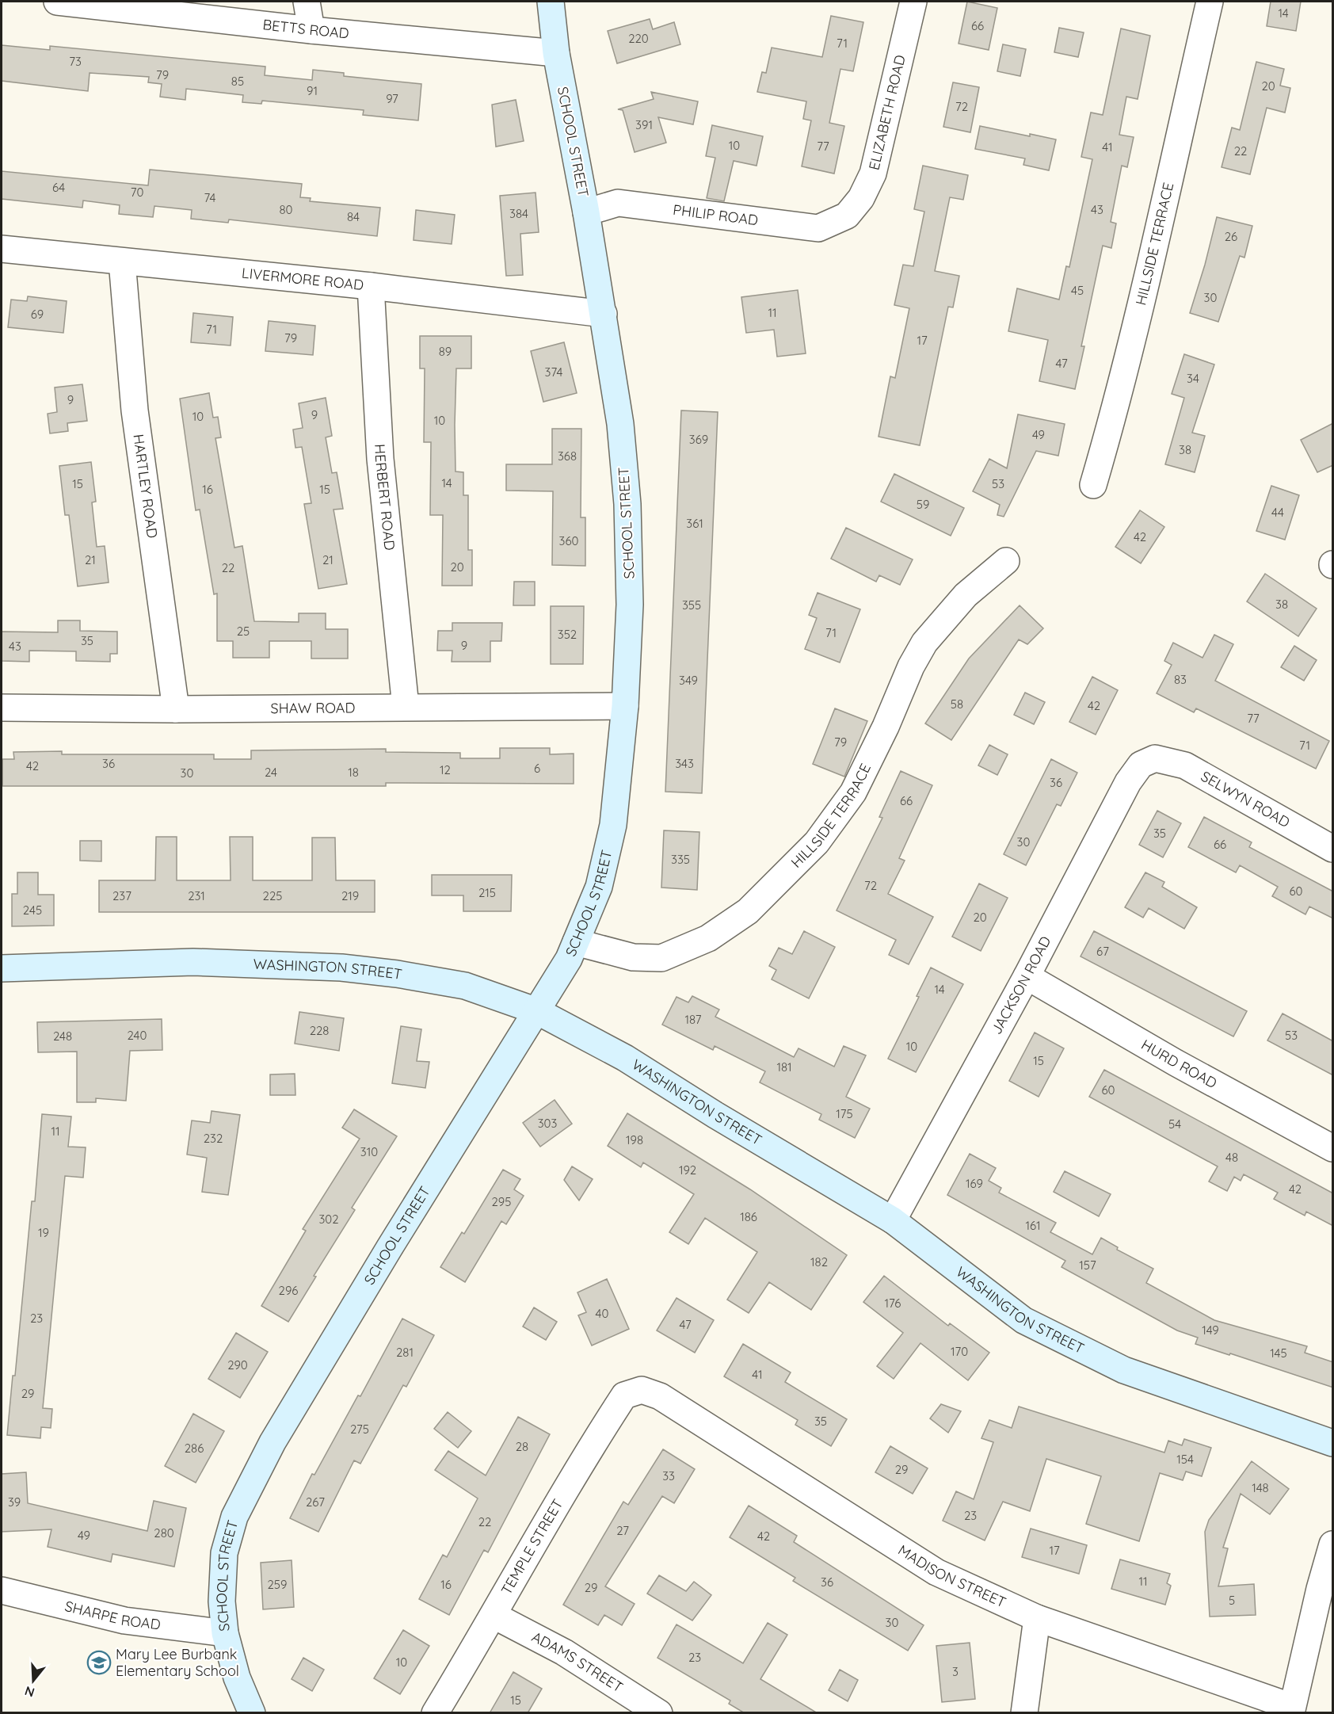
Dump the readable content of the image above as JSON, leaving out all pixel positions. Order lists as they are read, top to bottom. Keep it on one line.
{"streets":{"street":["BETTS ROAD","ELIZABETH ROAD","SCHOOL STREET","PHILIP ROAD","HILLSIDE TERRACE","LIVERMORE ROAD","HARTLEY ROAD","HERBERT ROAD","SHAW ROAD","SELWYN ROAD","WASHINGTON STREET","JACKSON ROAD","HURD ROAD","TEMPLE STREET","MADISON STREET","SHARPE ROAD","ADAMS STREET"]},"crossings":[["BETTS ROAD","SCHOOL STREET"],["ELIZABETH ROAD","PHILIP ROAD"],["SCHOOL STREET","PHILIP ROAD"],["SCHOOL STREET","HILLSIDE TERRACE"],["SCHOOL STREET","LIVERMORE ROAD"],["SCHOOL STREET","SHAW ROAD"],["SCHOOL STREET","WASHINGTON STREET"],["SCHOOL STREET","SHARPE ROAD"],["LIVERMORE ROAD","HARTLEY ROAD"],["LIVERMORE ROAD","HERBERT ROAD"],["HARTLEY ROAD","SHAW ROAD"],["HERBERT ROAD","SHAW ROAD"],["SELWYN ROAD","JACKSON ROAD"],["WASHINGTON STREET","JACKSON ROAD"],["JACKSON ROAD","HURD ROAD"],["TEMPLE STREET","MADISON STREET"],["TEMPLE STREET","ADAMS STREET"]],"places":{"school or university":["Mary Lee Burbank Elementary School"]},"house_numbers":["14","66","220","71","73","79","85","20","91","97","72","391","10","77","41","22","64","70","74","80","43","384","84","26","45","30","11","69","71","79","17","89","47","374","34","9","9","10","10","49","369","38","368","14","15","53","16","15","59","44","361","42","360","21","21","20","22","38","355","25","71","352","35","9","43","83","349","58","42","77","79","71","36","343","42","6","12","24","18","30","36","66","35","30","66","335","72","60","215","237","231","225","219","245","20","67","14","187","228","240","53","248","10","15","181","60","175","303","54","11","232","198","310","48","192","169","42","295","186","302","161","19","182","157","296","176","40","23","47","149","170","281","145","290","41","29","35","275","28","286","154","29","33","148","39","267","23","22","27","280","49","42","17","11","36","259","16","29","5","30","23","10","3","15"],"north":"bottom"}
